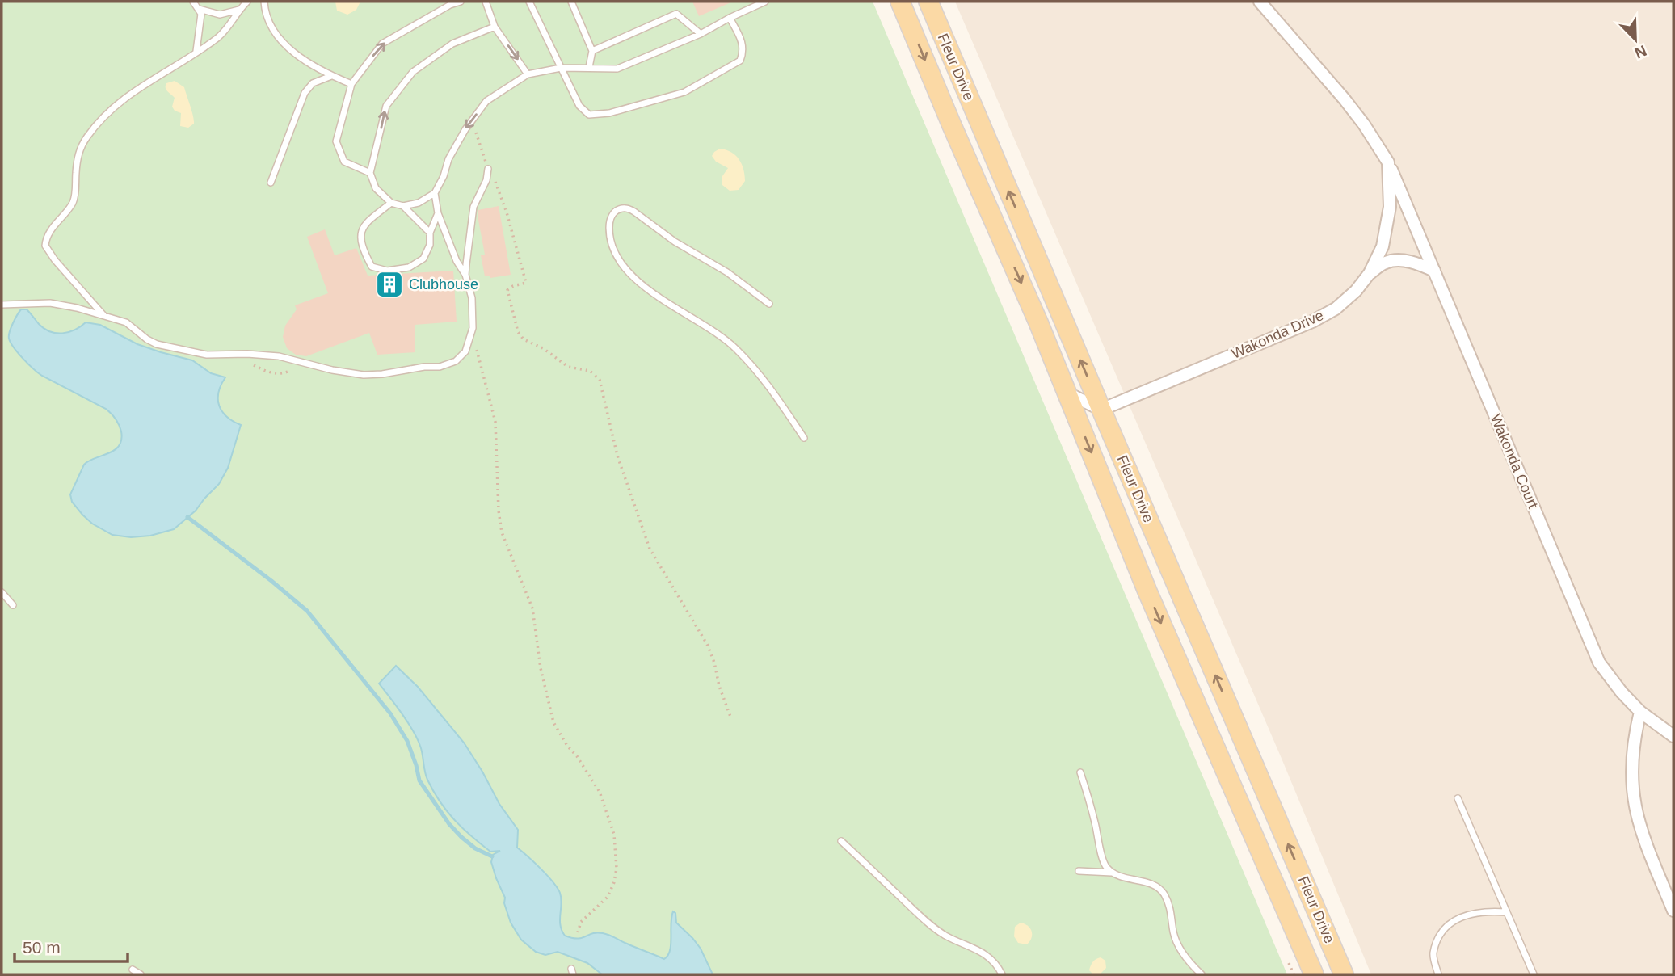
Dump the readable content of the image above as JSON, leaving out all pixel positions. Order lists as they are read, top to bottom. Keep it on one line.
{"streets":{"main road":["Fleur Drive"],"street":["Wakonda Drive","Wakonda Court"]},"crossings":[["Fleur Drive","Wakonda Drive"],["Wakonda Drive","Wakonda Court"]],"places":{"building":["Clubhouse"]},"scale_bar":"50 m","north":"bottom right"}
